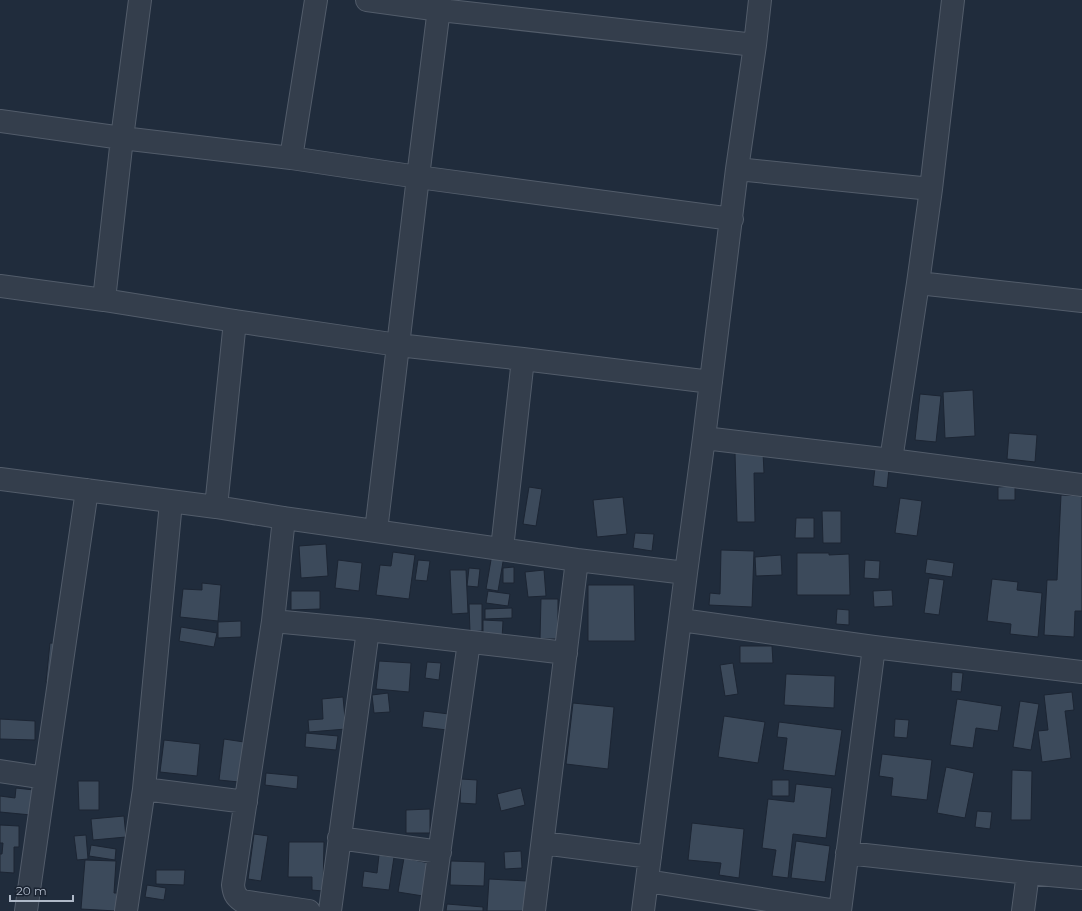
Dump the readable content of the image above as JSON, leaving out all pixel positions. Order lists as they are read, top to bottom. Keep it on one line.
{"scale_bar":"20 m"}
